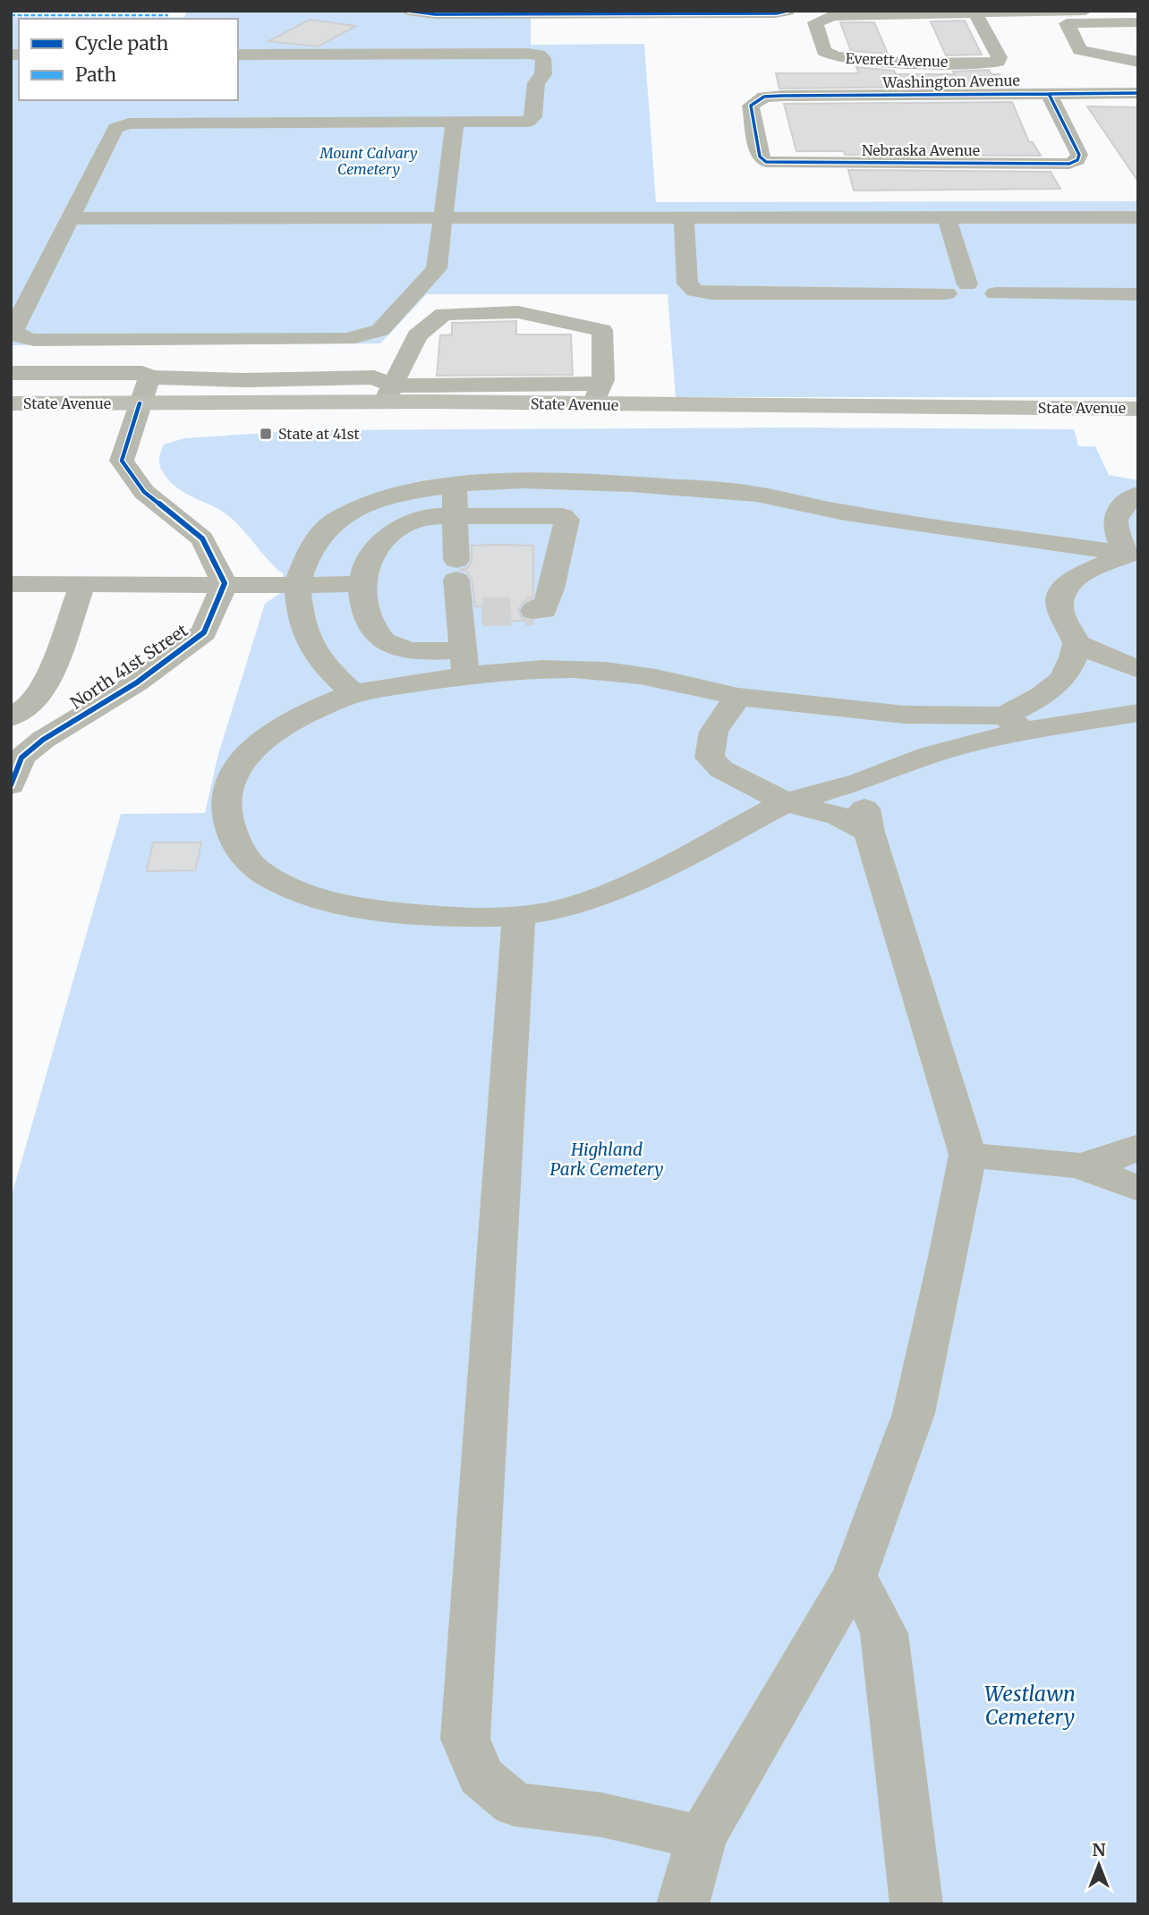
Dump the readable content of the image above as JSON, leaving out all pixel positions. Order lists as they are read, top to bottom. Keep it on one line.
{"streets":{"main road":["State Avenue"],"street":["Everett Avenue","Washington Avenue","Nebraska Avenue","North 41st Street"]},"crossings":[["Washington Avenue","Nebraska Avenue"]],"parks":["Mount Calvary Cemetery","Highland Park Cemetery","Westlawn Cemetery"],"places":{"transit":["State at 41st"]},"legend":["Cycle path","Path"],"north":"top"}
